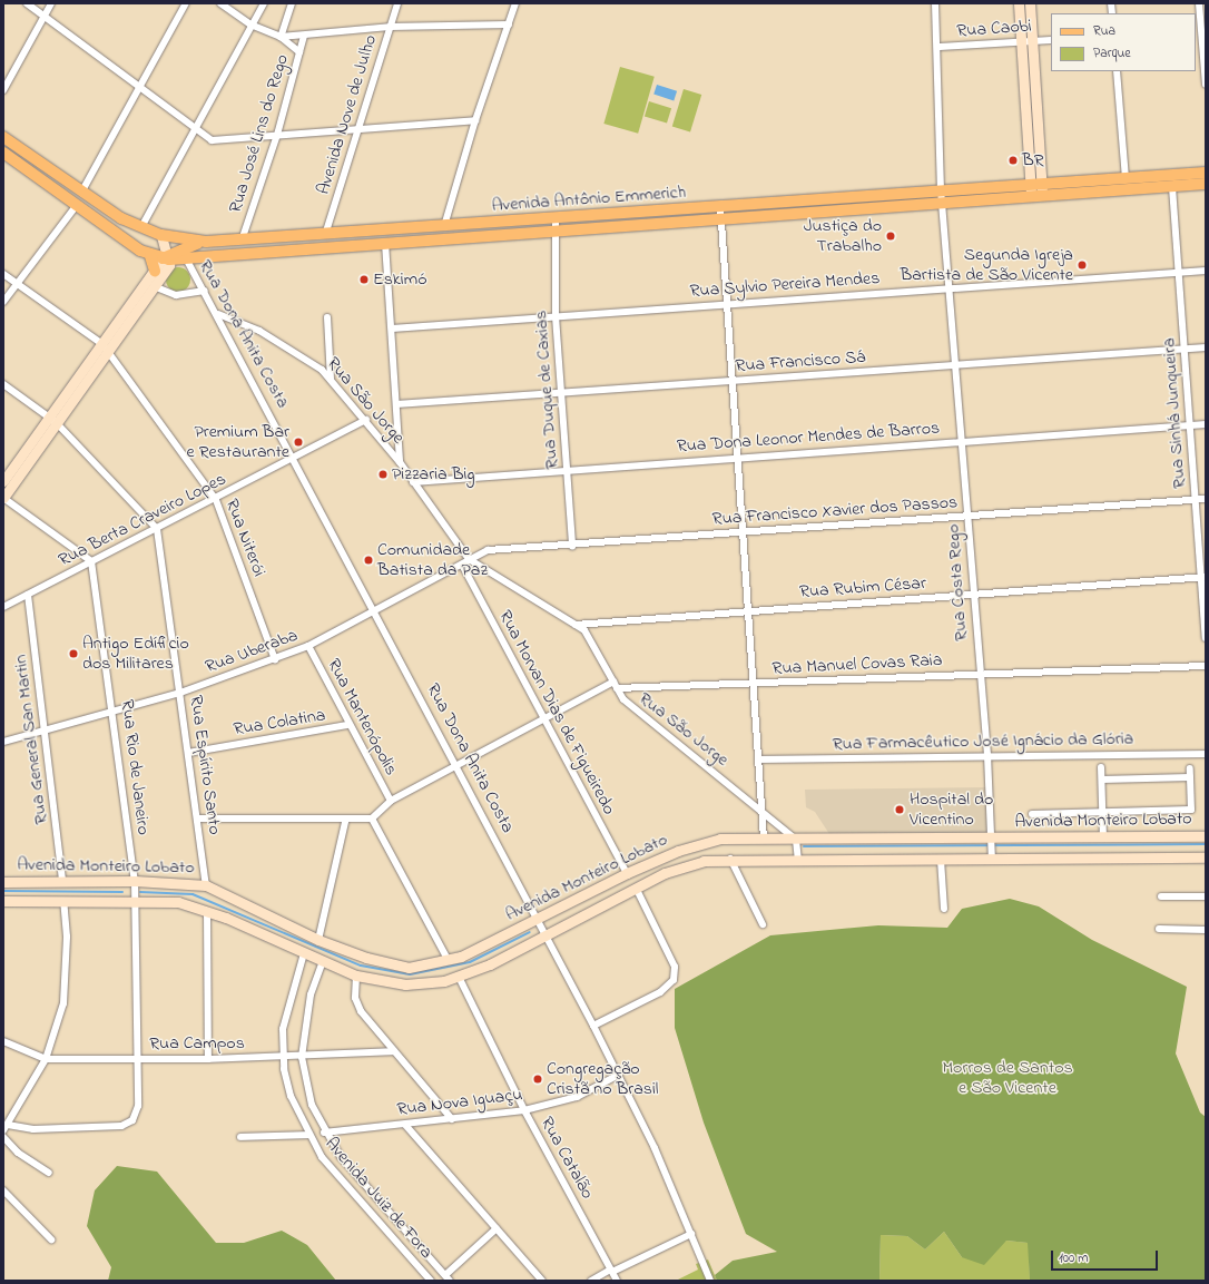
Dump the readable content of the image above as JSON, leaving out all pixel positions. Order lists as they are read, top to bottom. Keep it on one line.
{"streets":{"main road":["Avenida Antônio Emmerich"],"street":["Rua Caobi","Avenida Nove de Julho","Rua José Lins do Rego","Rua Sylvio Pereira Mendes","Rua Dona Anita Costa","Rua Francisco Sá","Rua Duque de Caxias","Rua São Jorge","Rua Sinhá Junqueira","Rua Dona Leonor Mendes de Barros","Rua Francisco Xavier dos Passos","Rua Berta Craveiro Lopes","Rua Niterói","Rua Costa Rego","Rua Rubim César","Rua Uberaba","Rua Manuel Covas Raia","Rua Morvan Dias de Figueiredo","Rua Mantenópolis","Rua Colatina","Rua General San Martin","Rua Farmacêutico José Ignácio da Glória","Rua Espírito Santo","Rua Rio de Janeiro","Avenida Monteiro Lobato","Rua Campos","Rua Nova Iguaçu","Rua Catalão","Avenida Juiz de Fora"]},"crossings":[["Rua Caobi","Rua Costa Rego"],["Avenida Nove de Julho","Avenida Antônio Emmerich"],["Rua José Lins do Rego","Avenida Antônio Emmerich"],["Avenida Antônio Emmerich","Rua Dona Anita Costa"],["Avenida Antônio Emmerich","Rua Duque de Caxias"],["Avenida Antônio Emmerich","Rua Sinhá Junqueira"],["Avenida Antônio Emmerich","Rua Costa Rego"],["Rua Sylvio Pereira Mendes","Rua Duque de Caxias"],["Rua Sylvio Pereira Mendes","Rua Sinhá Junqueira"],["Rua Sylvio Pereira Mendes","Rua Costa Rego"],["Rua Dona Anita Costa","Rua São Jorge"],["Rua Dona Anita Costa","Rua Berta Craveiro Lopes"],["Rua Dona Anita Costa","Rua Uberaba"],["Rua Dona Anita Costa","Avenida Monteiro Lobato"],["Rua Dona Anita Costa","Rua Nova Iguaçu"],["Rua Francisco Sá","Rua Duque de Caxias"],["Rua Francisco Sá","Rua Sinhá Junqueira"],["Rua Francisco Sá","Rua Costa Rego"],["Rua Duque de Caxias","Rua Dona Leonor Mendes de Barros"],["Rua Duque de Caxias","Rua Francisco Xavier dos Passos"],["Rua São Jorge","Rua Dona Leonor Mendes de Barros"],["Rua São Jorge","Rua Francisco Xavier dos Passos"],["Rua São Jorge","Rua Berta Craveiro Lopes"],["Rua São Jorge","Rua Rubim César"],["Rua São Jorge","Rua Uberaba"],["Rua São Jorge","Rua Manuel Covas Raia"],["Rua São Jorge","Avenida Monteiro Lobato"],["Rua Sinhá Junqueira","Rua Dona Leonor Mendes de Barros"],["Rua Sinhá Junqueira","Rua Francisco Xavier dos Passos"],["Rua Sinhá Junqueira","Rua Rubim César"],["Rua Dona Leonor Mendes de Barros","Rua Costa Rego"],["Rua Francisco Xavier dos Passos","Rua Costa Rego"],["Rua Francisco Xavier dos Passos","Rua Uberaba"],["Rua Berta Craveiro Lopes","Rua Niterói"],["Rua Berta Craveiro Lopes","Rua General San Martin"],["Rua Berta Craveiro Lopes","Rua Espírito Santo"],["Rua Berta Craveiro Lopes","Rua Rio de Janeiro"],["Rua Niterói","Rua Uberaba"],["Rua Costa Rego","Rua Rubim César"],["Rua Costa Rego","Rua Manuel Covas Raia"],["Rua Costa Rego","Rua Farmacêutico José Ignácio da Glória"],["Rua Costa Rego","Avenida Monteiro Lobato"],["Rua Uberaba","Rua Morvan Dias de Figueiredo"],["Rua Uberaba","Rua Mantenópolis"],["Rua Uberaba","Rua General San Martin"],["Rua Uberaba","Rua Espírito Santo"],["Rua Uberaba","Rua Rio de Janeiro"],["Rua Morvan Dias de Figueiredo","Avenida Monteiro Lobato"],["Rua Mantenópolis","Rua Colatina"],["Rua Colatina","Rua Espírito Santo"],["Rua General San Martin","Avenida Monteiro Lobato"],["Rua Espírito Santo","Avenida Monteiro Lobato"],["Rua Rio de Janeiro","Avenida Monteiro Lobato"],["Rua Rio de Janeiro","Rua Campos"],["Avenida Monteiro Lobato","Rua Catalão"],["Avenida Monteiro Lobato","Avenida Juiz de Fora"],["Rua Campos","Avenida Juiz de Fora"],["Rua Nova Iguaçu","Rua Catalão"],["Rua Nova Iguaçu","Avenida Juiz de Fora"]],"parks":["Morros de Santos e São Vicente"],"places":["BR","Justiça do Trabalho","Segunda Igreja Bartista de São Vicente","Eskimó","Premium Bar e Restaurante","Pizzaria Big","Comunidade Batista da Paz","Antigo Edíficio dos Militares","Hospital do Vicentino","Congregação Cristã no Brasil"],"legend":["Rua","Parque"],"scale_bar":"100 m"}
